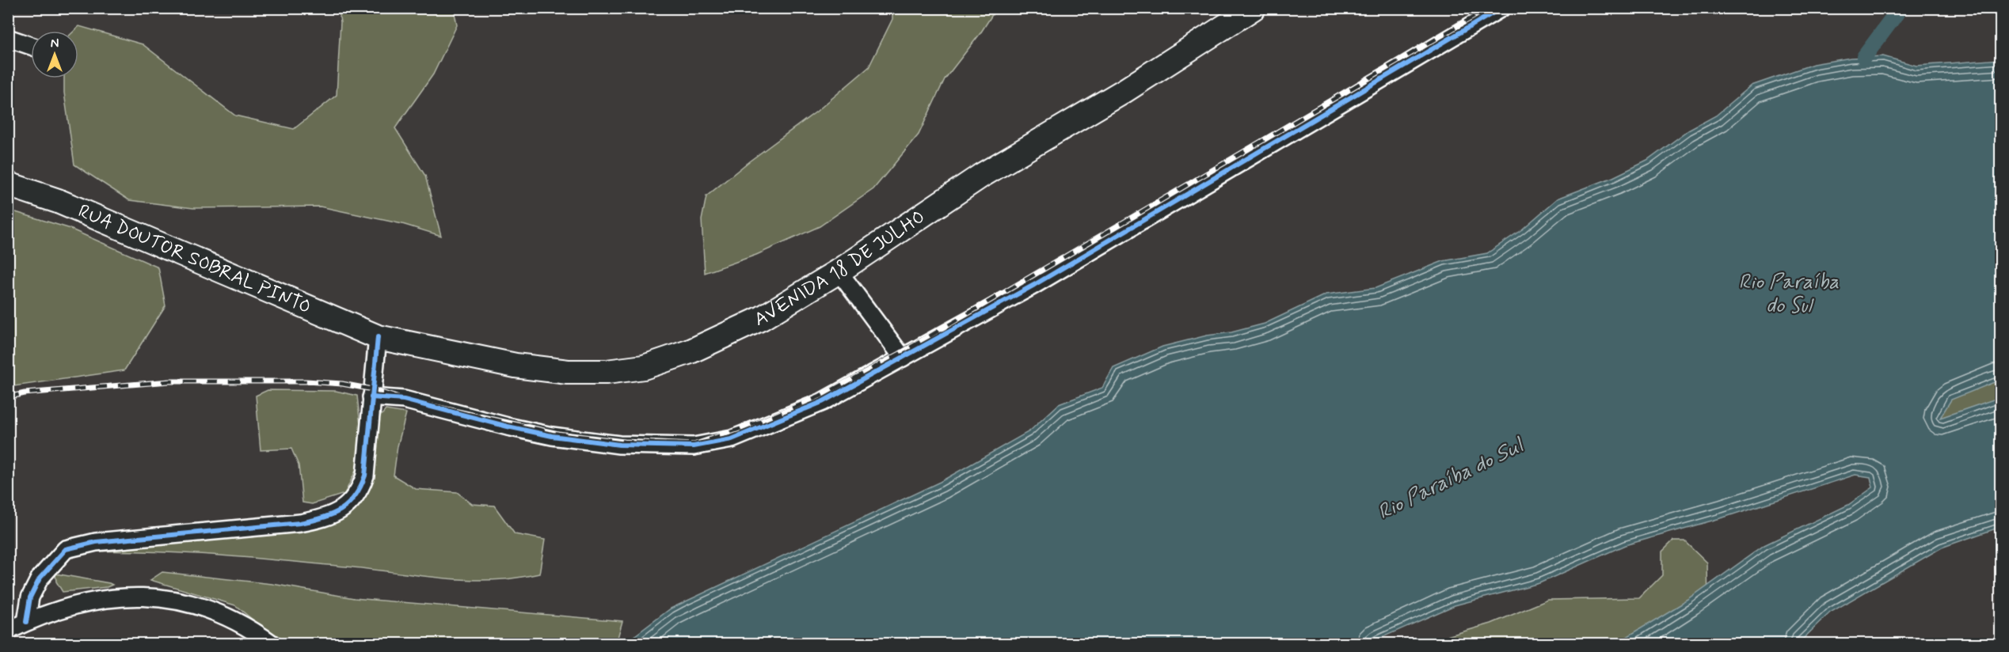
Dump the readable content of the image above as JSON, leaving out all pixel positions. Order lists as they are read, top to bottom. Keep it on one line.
{"streets":{"main road":["RUA DOUTOR SOBRAL PINTO","AVENIDA 18 DE JULHO"]},"crossings":[["RUA DOUTOR SOBRAL PINTO","AVENIDA 18 DE JULHO"]],"water":["Rio Paraíba do Sul"],"north":"top"}
